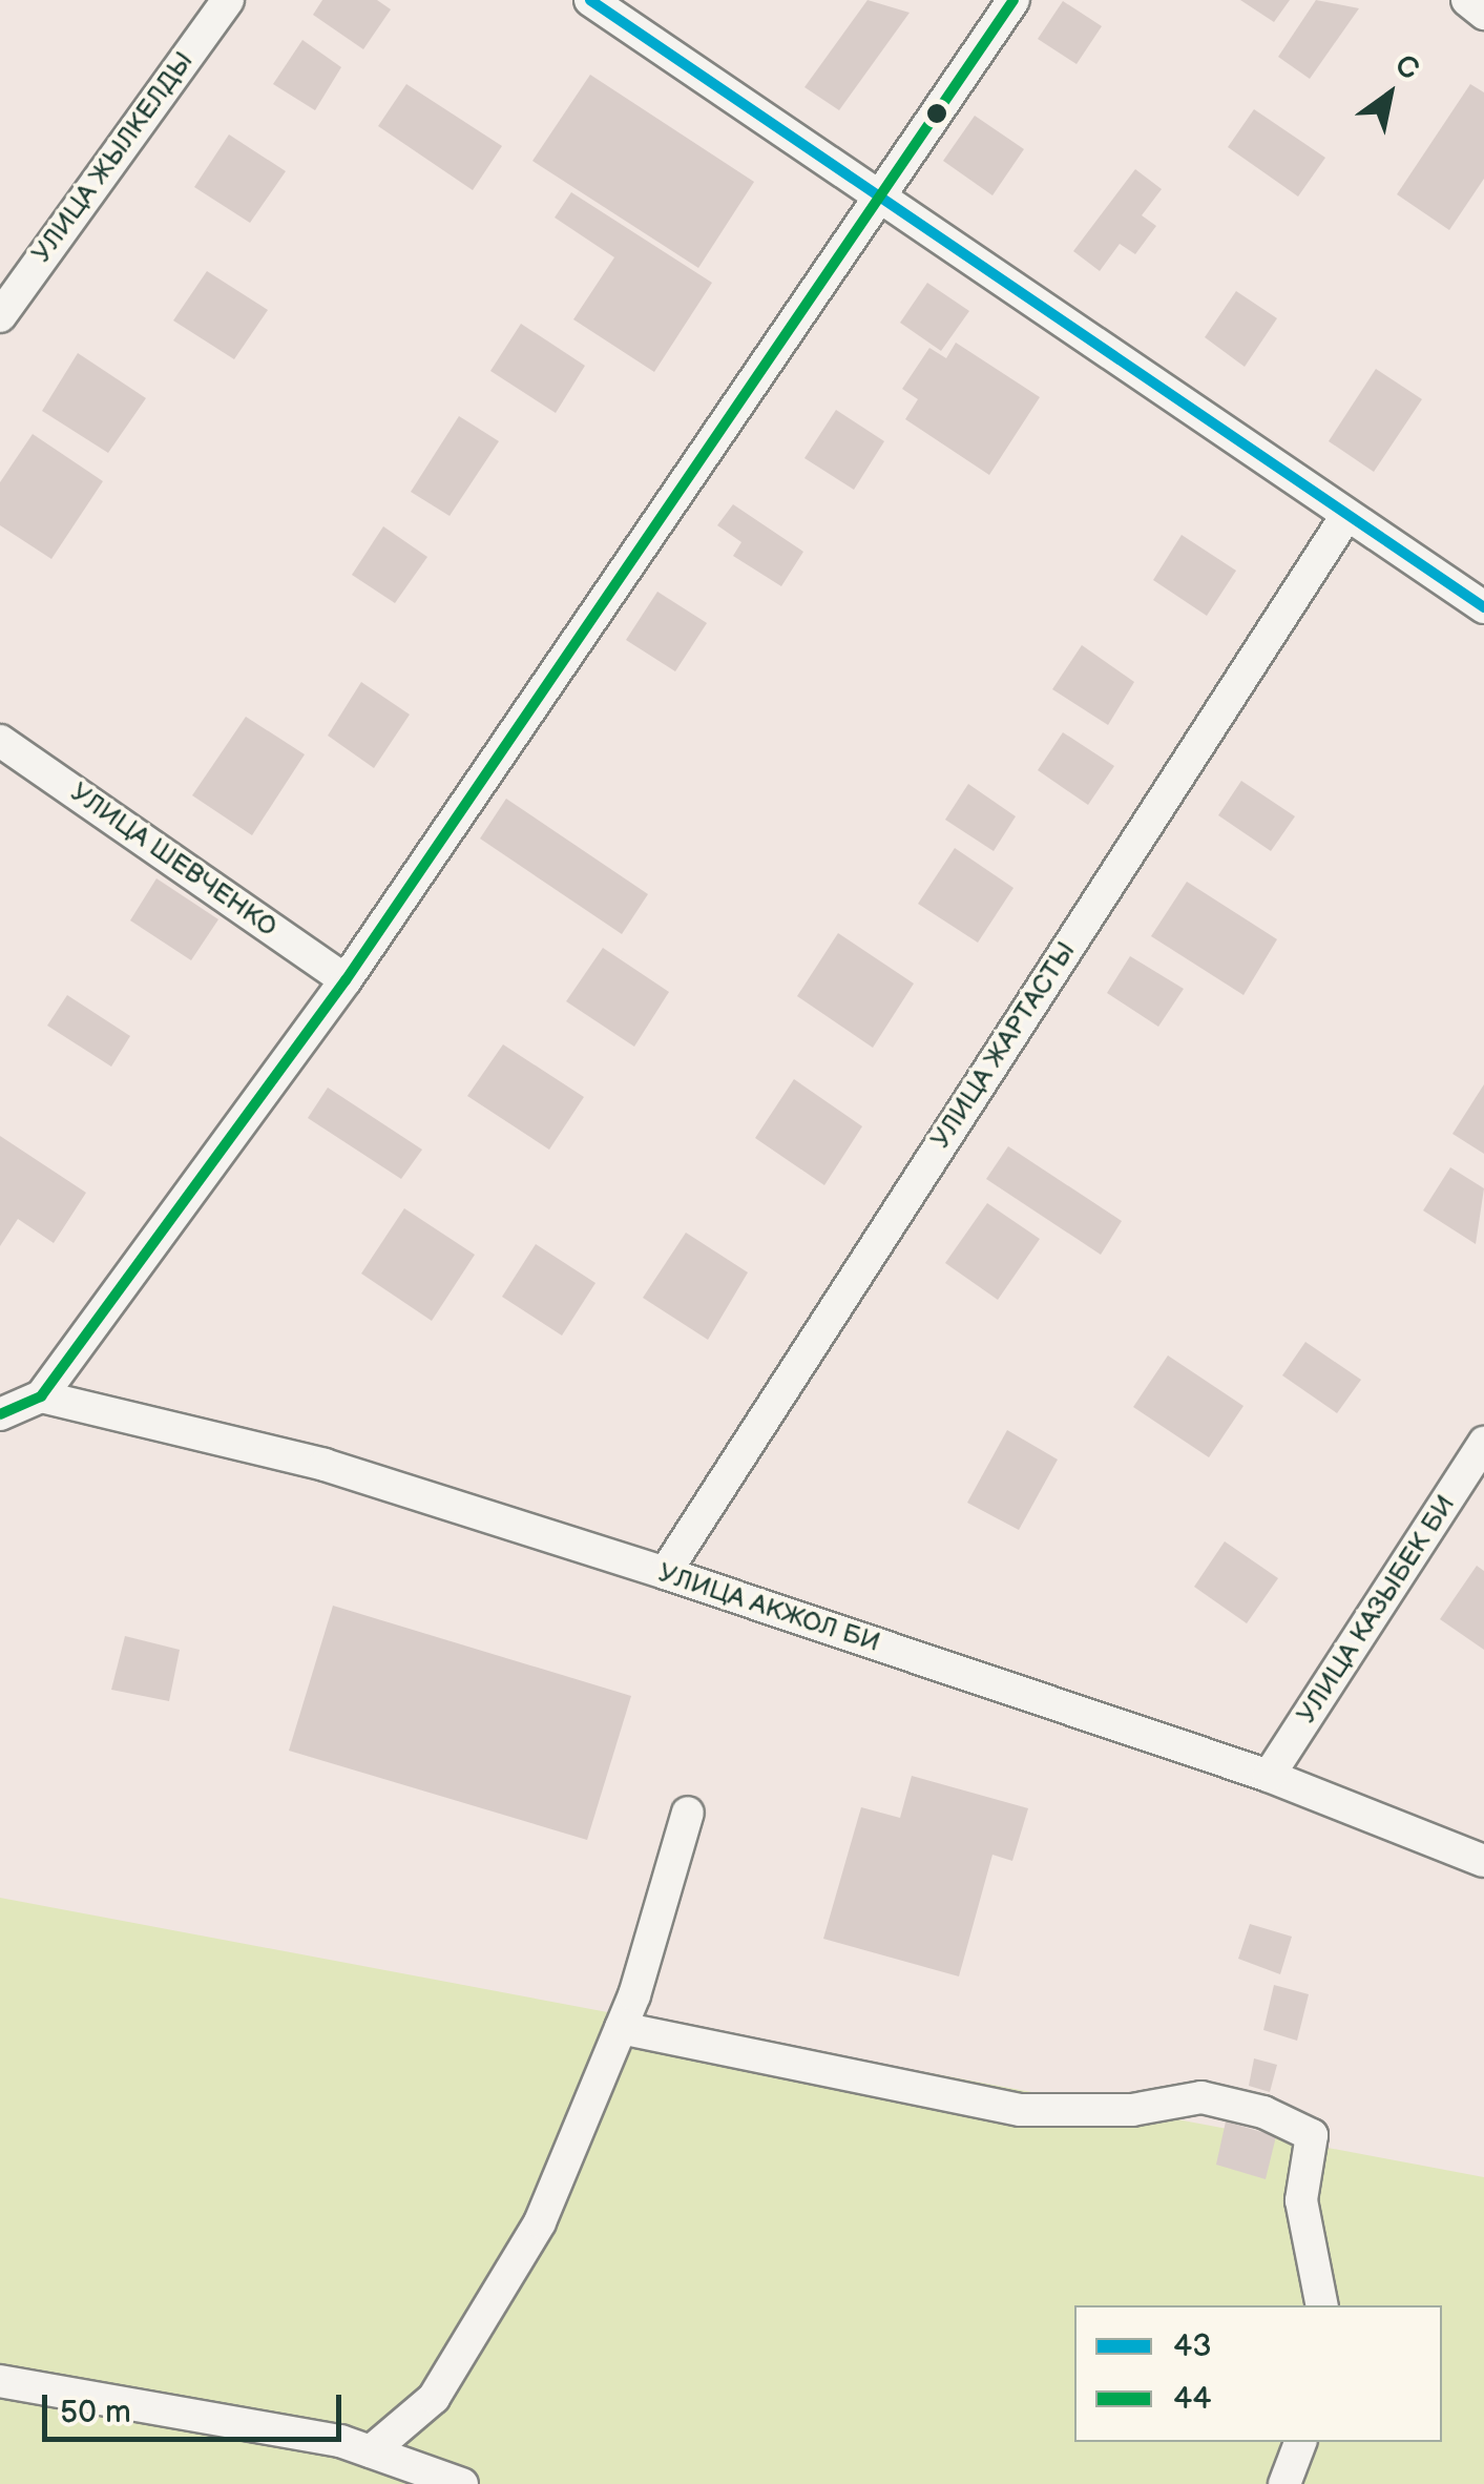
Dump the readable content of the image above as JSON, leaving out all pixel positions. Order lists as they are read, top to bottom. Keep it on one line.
{"streets":{"street":["УЛИЦА ЖЫЛКЕЛДЫ","УЛИЦА ШЕВЧЕНКО","УЛИЦА ЖАРТАСТЫ","УЛИЦА АКЖОЛ БИ","УЛИЦА КАЗЫБЕК БИ"]},"crossings":[["УЛИЦА ЖАРТАСТЫ","УЛИЦА АКЖОЛ БИ"],["УЛИЦА АКЖОЛ БИ","УЛИЦА КАЗЫБЕК БИ"]],"lines":["transit line 43","transit line 44"],"legend":["43","44"],"scale_bar":"50 m","north":"top right"}
